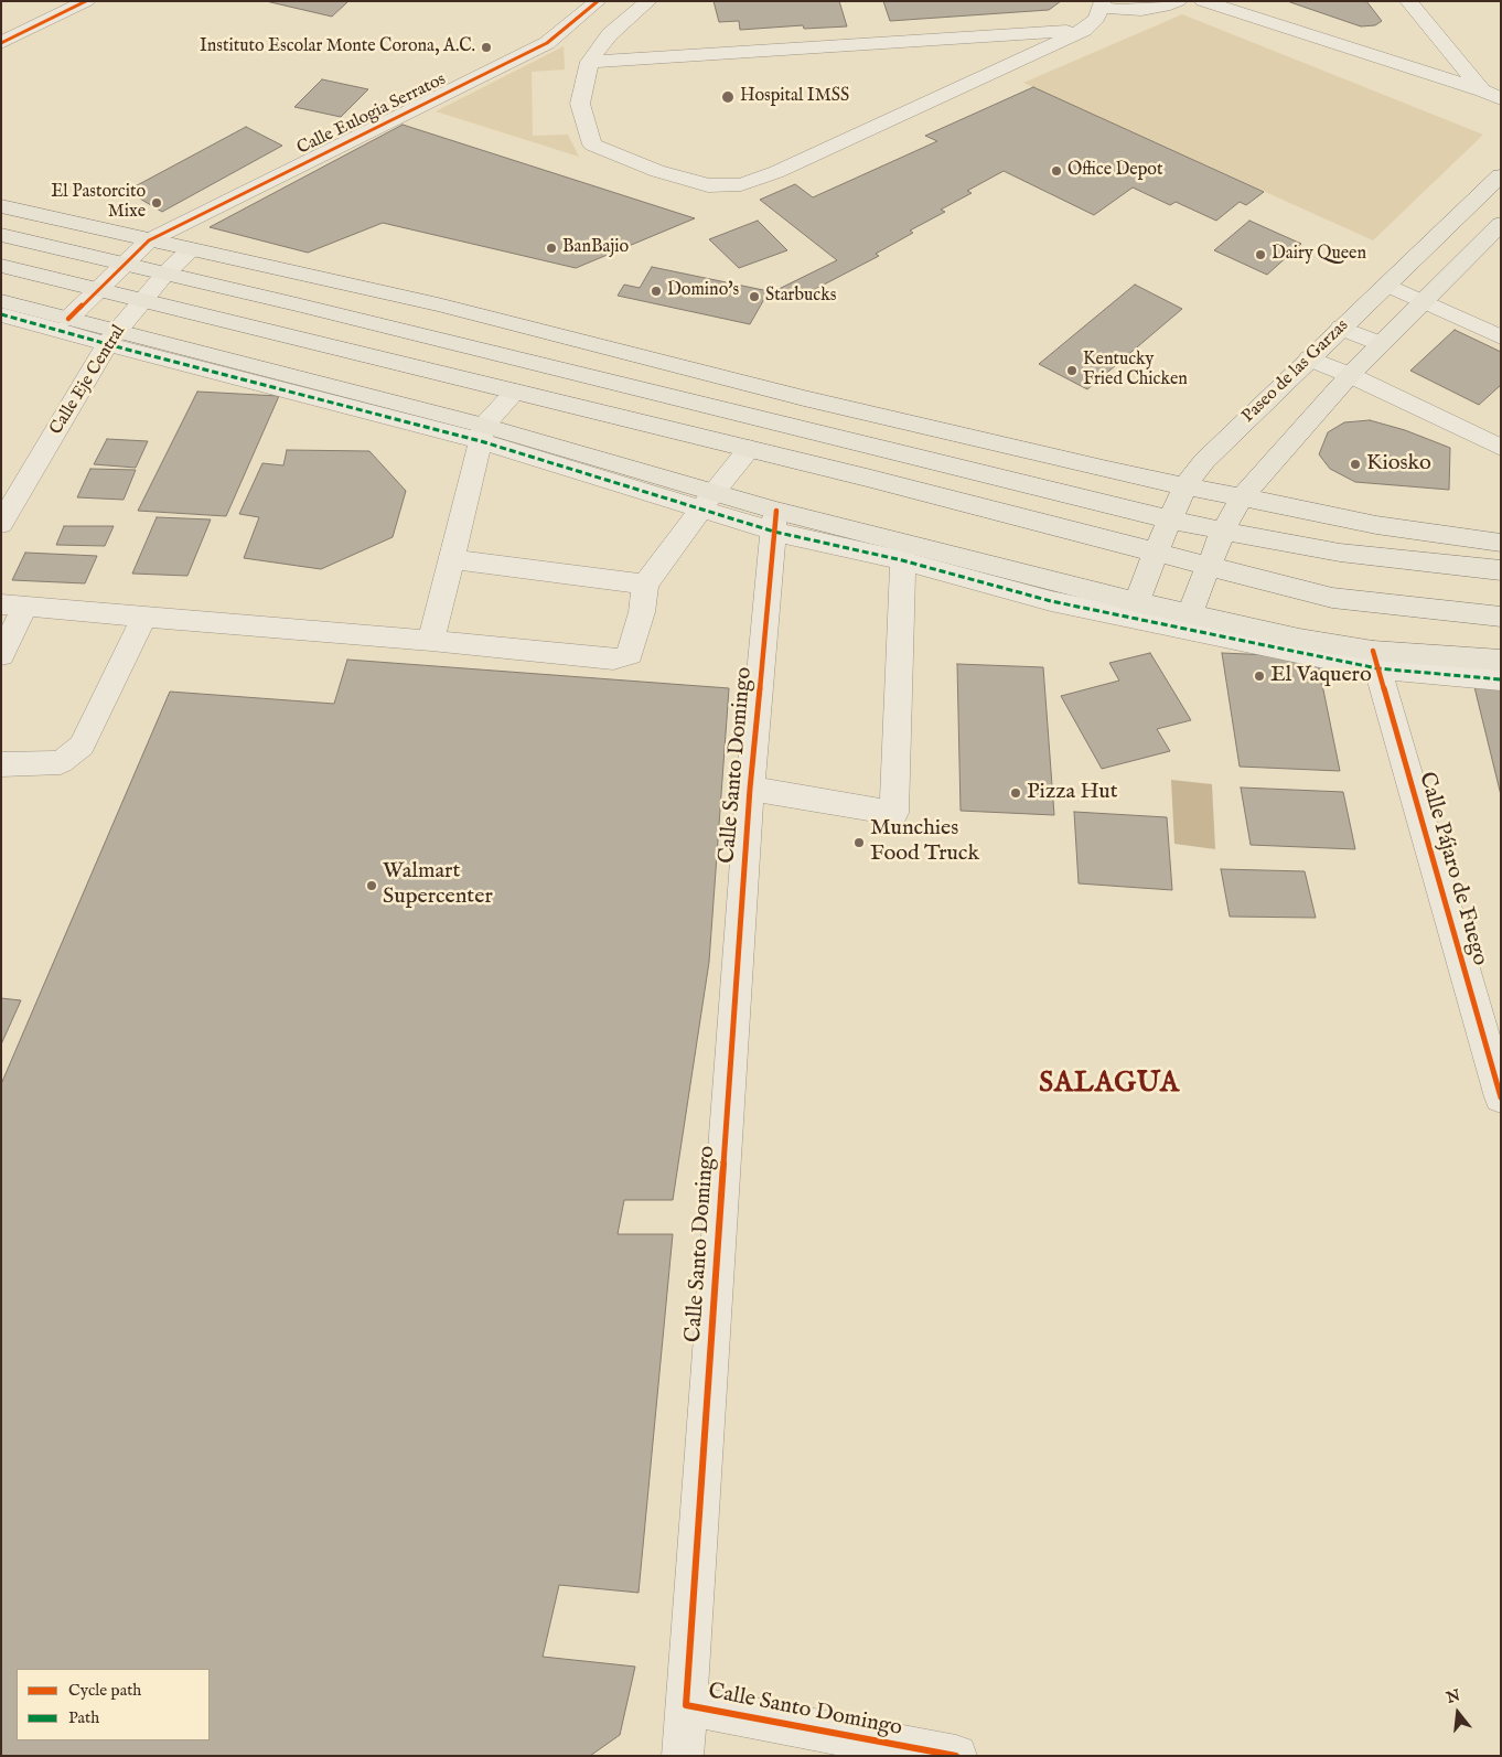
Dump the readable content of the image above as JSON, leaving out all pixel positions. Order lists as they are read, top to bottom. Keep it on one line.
{"streets":{"main road":["Paseo de las Garzas"],"street":["Calle Eulogia Serratos","Calle Eje Central","Calle Santo Domingo","Calle Pájaro de Fuego"]},"districts":["SALAGUA"],"places":["Instituto Escolar Monte Corona, A.C.","Hospital IMSS","Office Depot","El Pastorcito Mixe","BanBajio","Dairy Queen","Domino's","Starbucks","Kentucky Fried Chicken","Kiosko","El Vaquero","Pizza Hut","Munchies Food Truck","Walmart Supercenter"],"legend":["Cycle path","Path"],"north":"top"}
